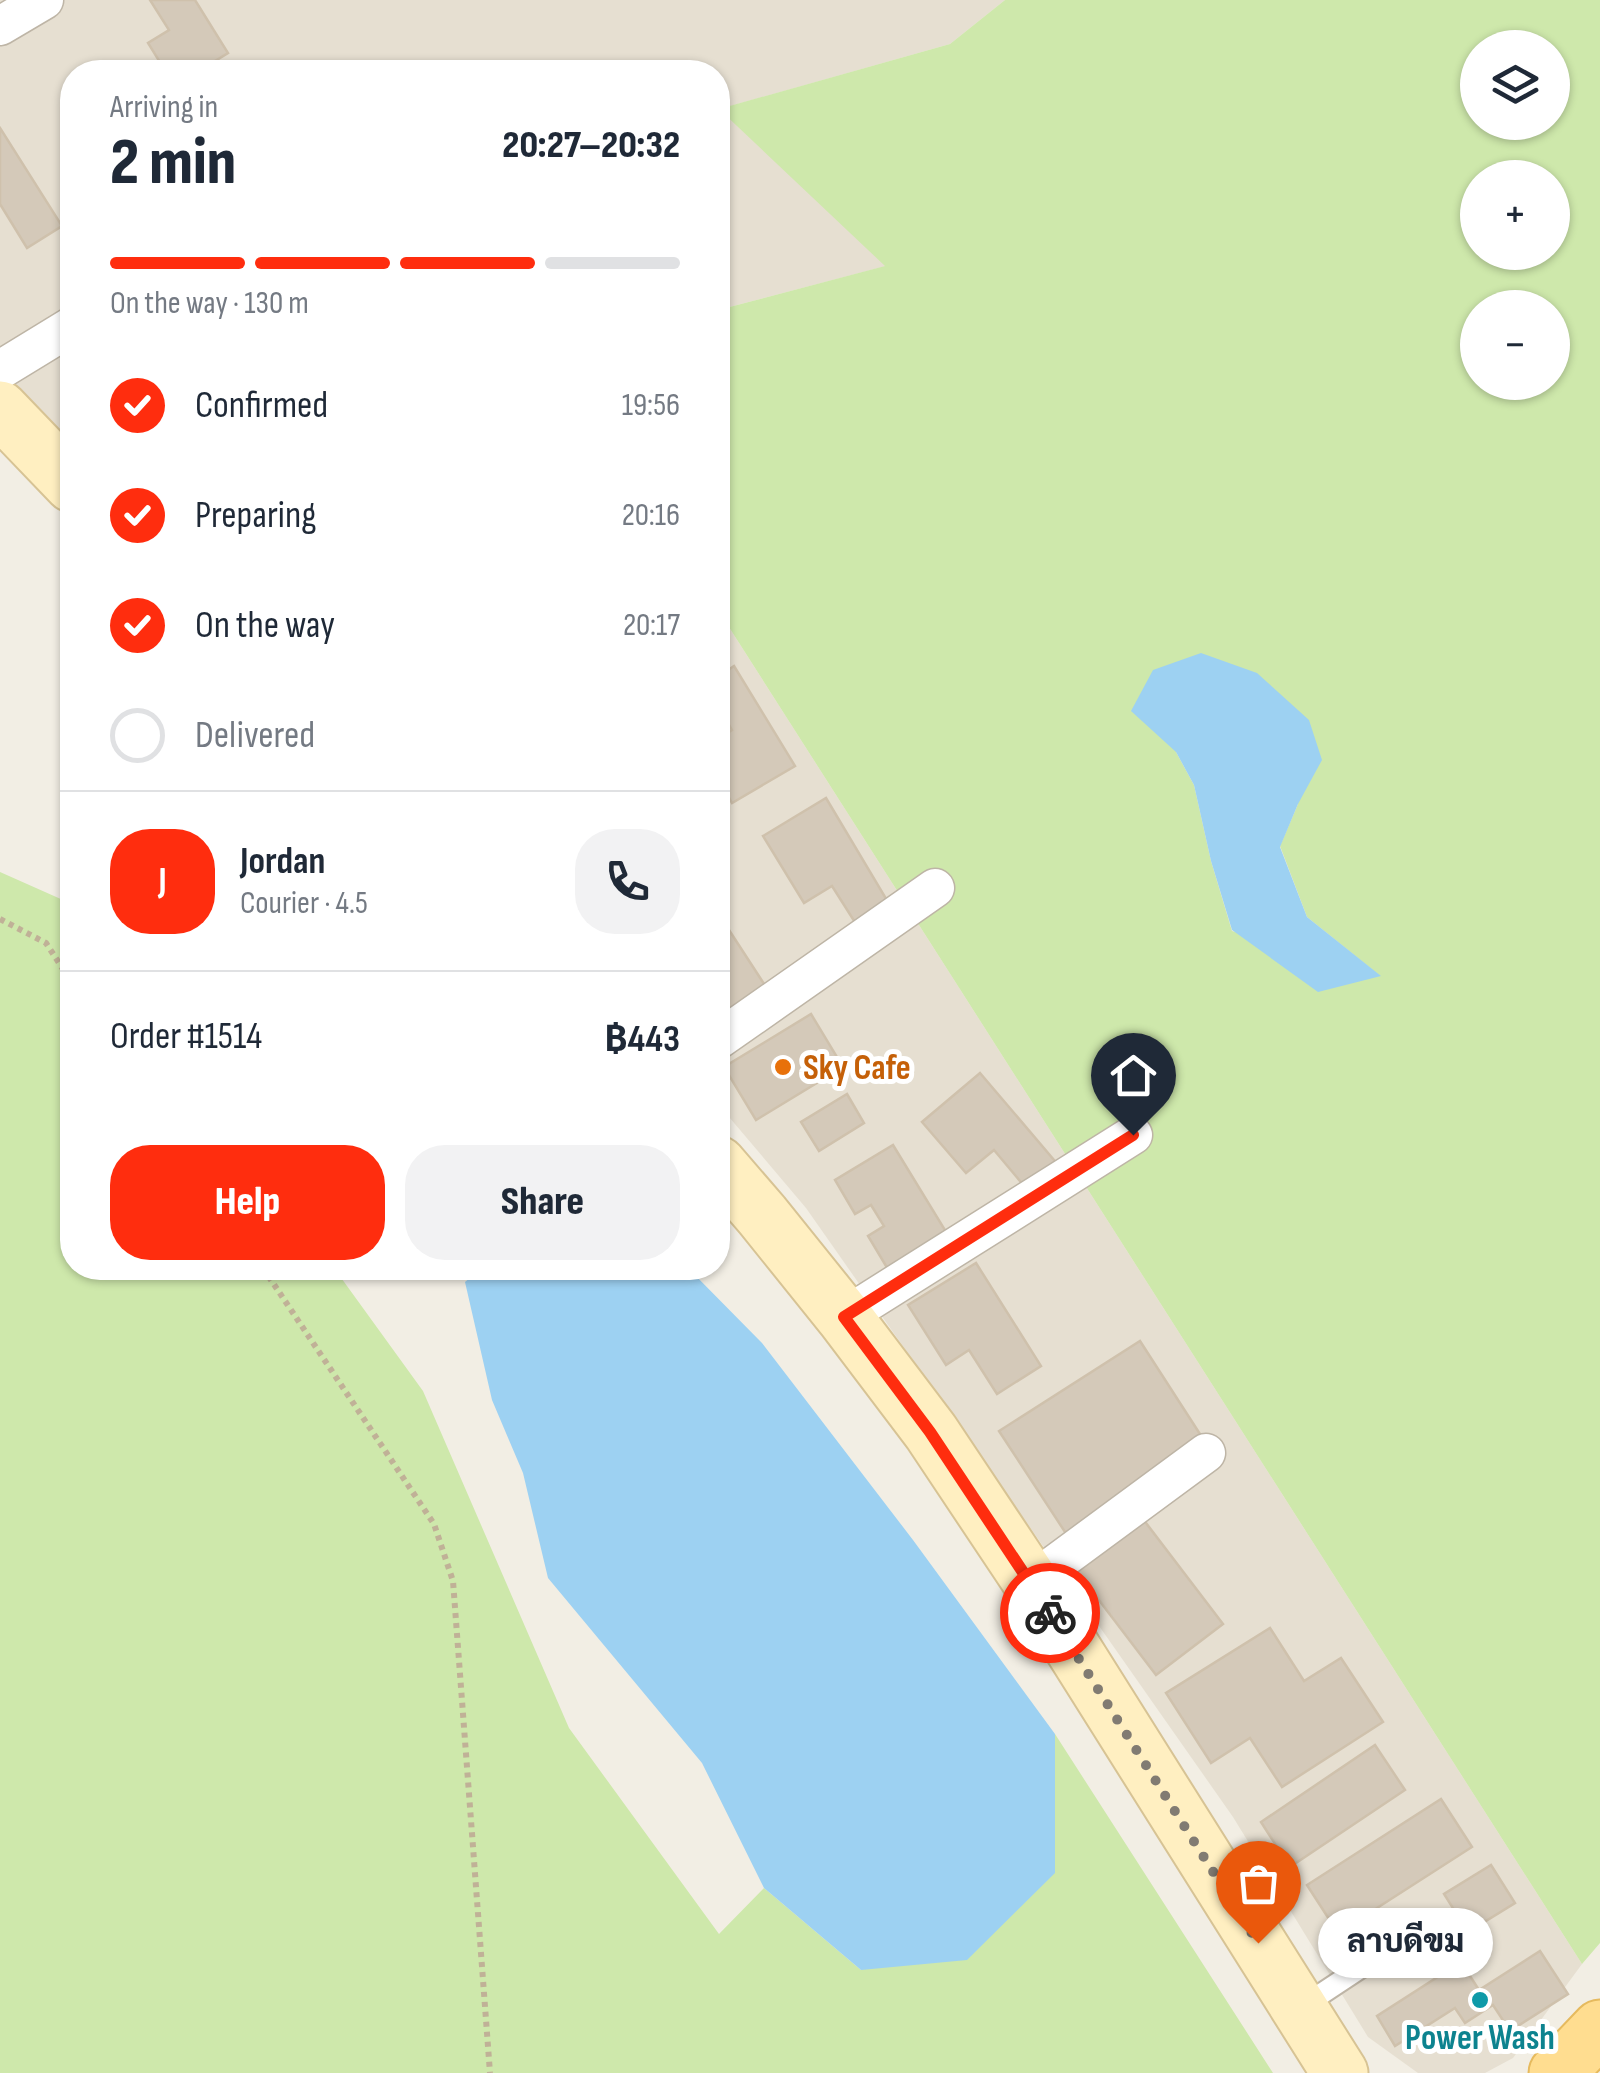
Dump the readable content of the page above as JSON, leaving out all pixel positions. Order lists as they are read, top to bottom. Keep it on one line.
{"places":["Sky Cafe","ลาบดีขม","Power Wash"],"page":{"map_buttons":["+","−"],"heading":["2 min","Arriving in","20:27–20:32"],"panel":["Jordan","Courier · 4.5","Order #1514","฿443"],"bar":"On the way · 130 m","list":[["Confirmed","19:56"],["Preparing","20:16"],["On the way","20:17"],"Delivered"],"round":"J","buttons":["Help","Share"],"bubble":"ลาบดีขม"}}
